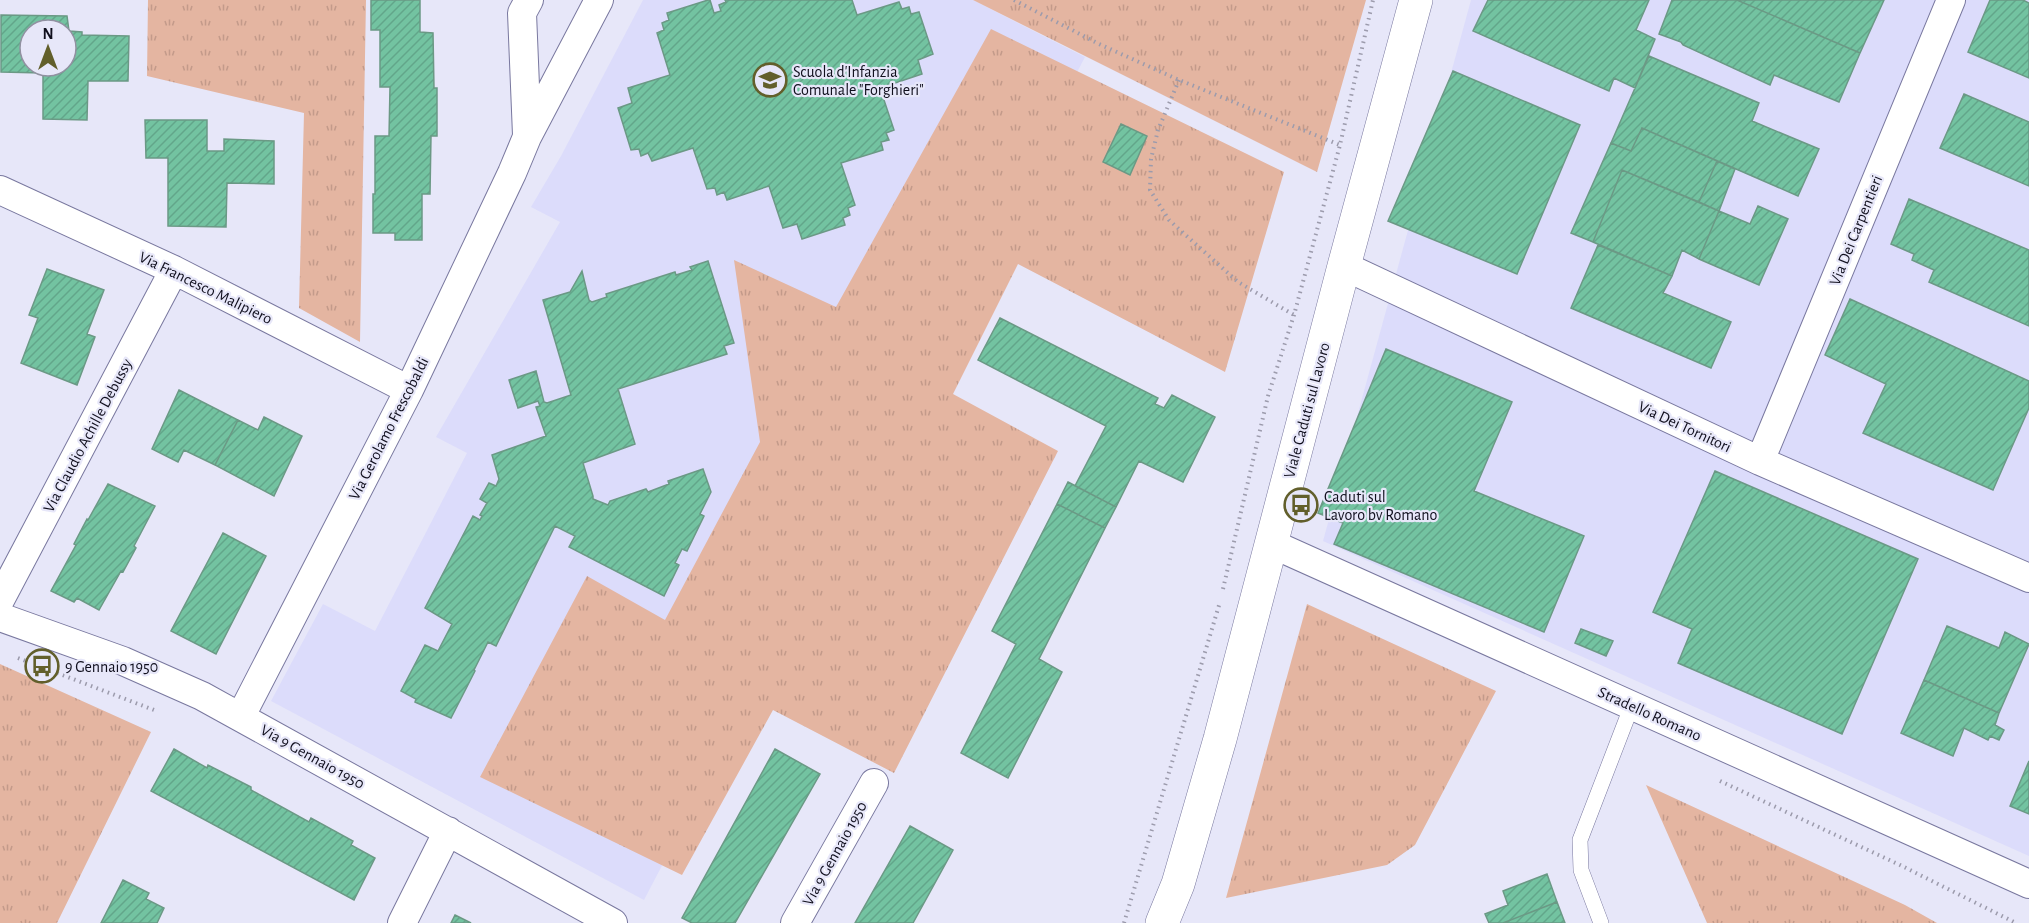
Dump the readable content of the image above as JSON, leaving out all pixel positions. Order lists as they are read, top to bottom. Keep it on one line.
{"streets":{"street":["Via Dei Carpentieri","Via Francesco Malipiero","Viale Caduti sul Lavoro","Via Dei Tornitori","Via Gerolamo Frescobaldi","Via Claudio Achille Debussy","Stradello Romano","Via 9 Gennaio 1950"]},"crossings":[["Via Dei Carpentieri","Via Dei Tornitori"],["Via Francesco Malipiero","Via Gerolamo Frescobaldi"],["Via Francesco Malipiero","Via Claudio Achille Debussy"],["Viale Caduti sul Lavoro","Via Dei Tornitori"],["Viale Caduti sul Lavoro","Stradello Romano"],["Via Gerolamo Frescobaldi","Via 9 Gennaio 1950"]],"places":{"school or university":["Scuola d'Infanzia Comunale \"Forghieri\""],"bus stop":["Caduti sul Lavoro bv Romano","9 Gennaio 1950"]},"north":"top"}
